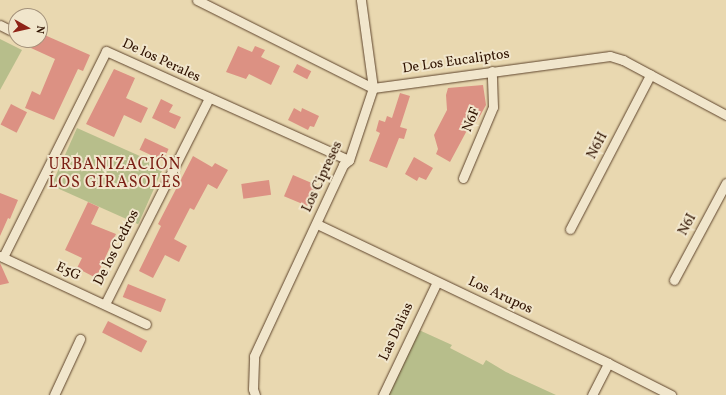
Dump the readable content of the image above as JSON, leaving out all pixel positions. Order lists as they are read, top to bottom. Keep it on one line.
{"streets":{"street":["De los Perales","De Los Eucaliptos","N6F","N6H","Los Cipreses","N6I","De los Cedros","E5G","Los Arupos","Las Dalias"]},"crossings":[["De los Perales","Los Cipreses"],["De los Perales","De los Cedros"],["De los Perales","E5G"],["De Los Eucaliptos","N6F"],["De Los Eucaliptos","N6H"],["De Los Eucaliptos","Los Cipreses"],["Los Cipreses","Los Arupos"],["De los Cedros","E5G"],["Los Arupos","Las Dalias"]],"districts":["URBANIZACIÓN LOS GIRASOLES"],"north":"right"}
